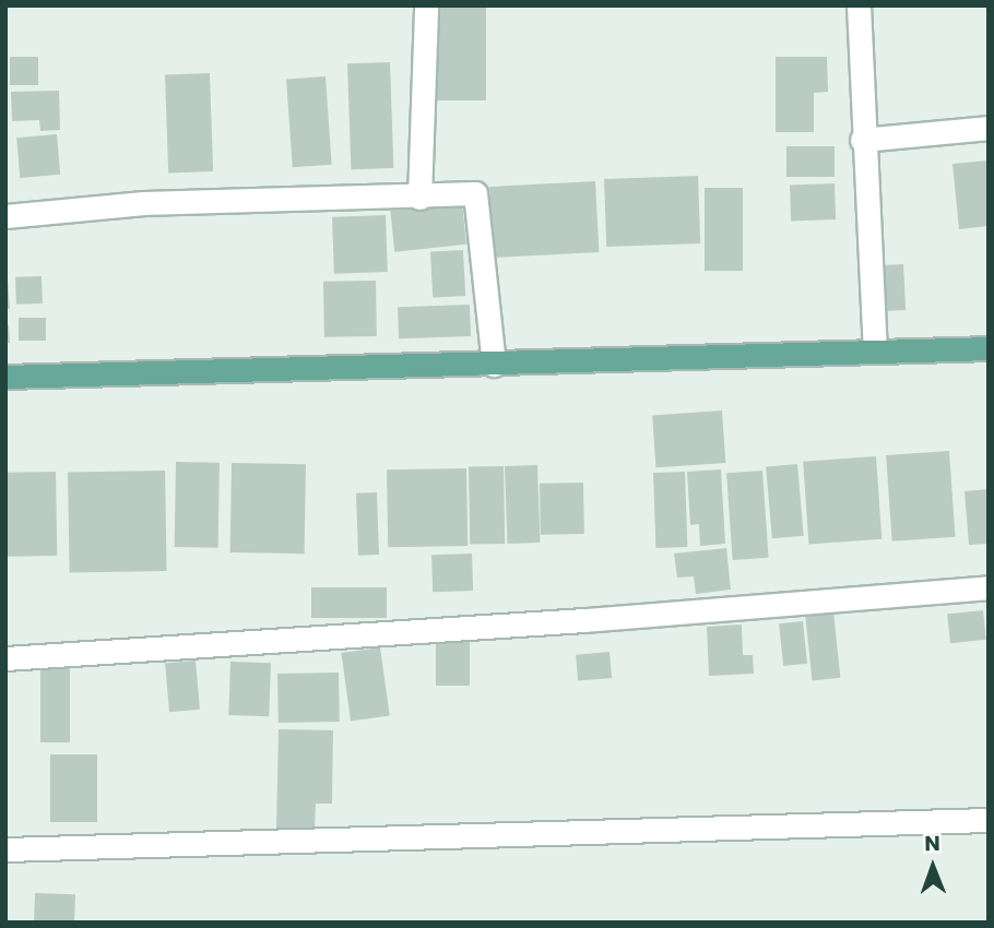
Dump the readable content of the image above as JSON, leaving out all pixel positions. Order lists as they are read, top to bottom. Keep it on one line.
{"north":"top"}
